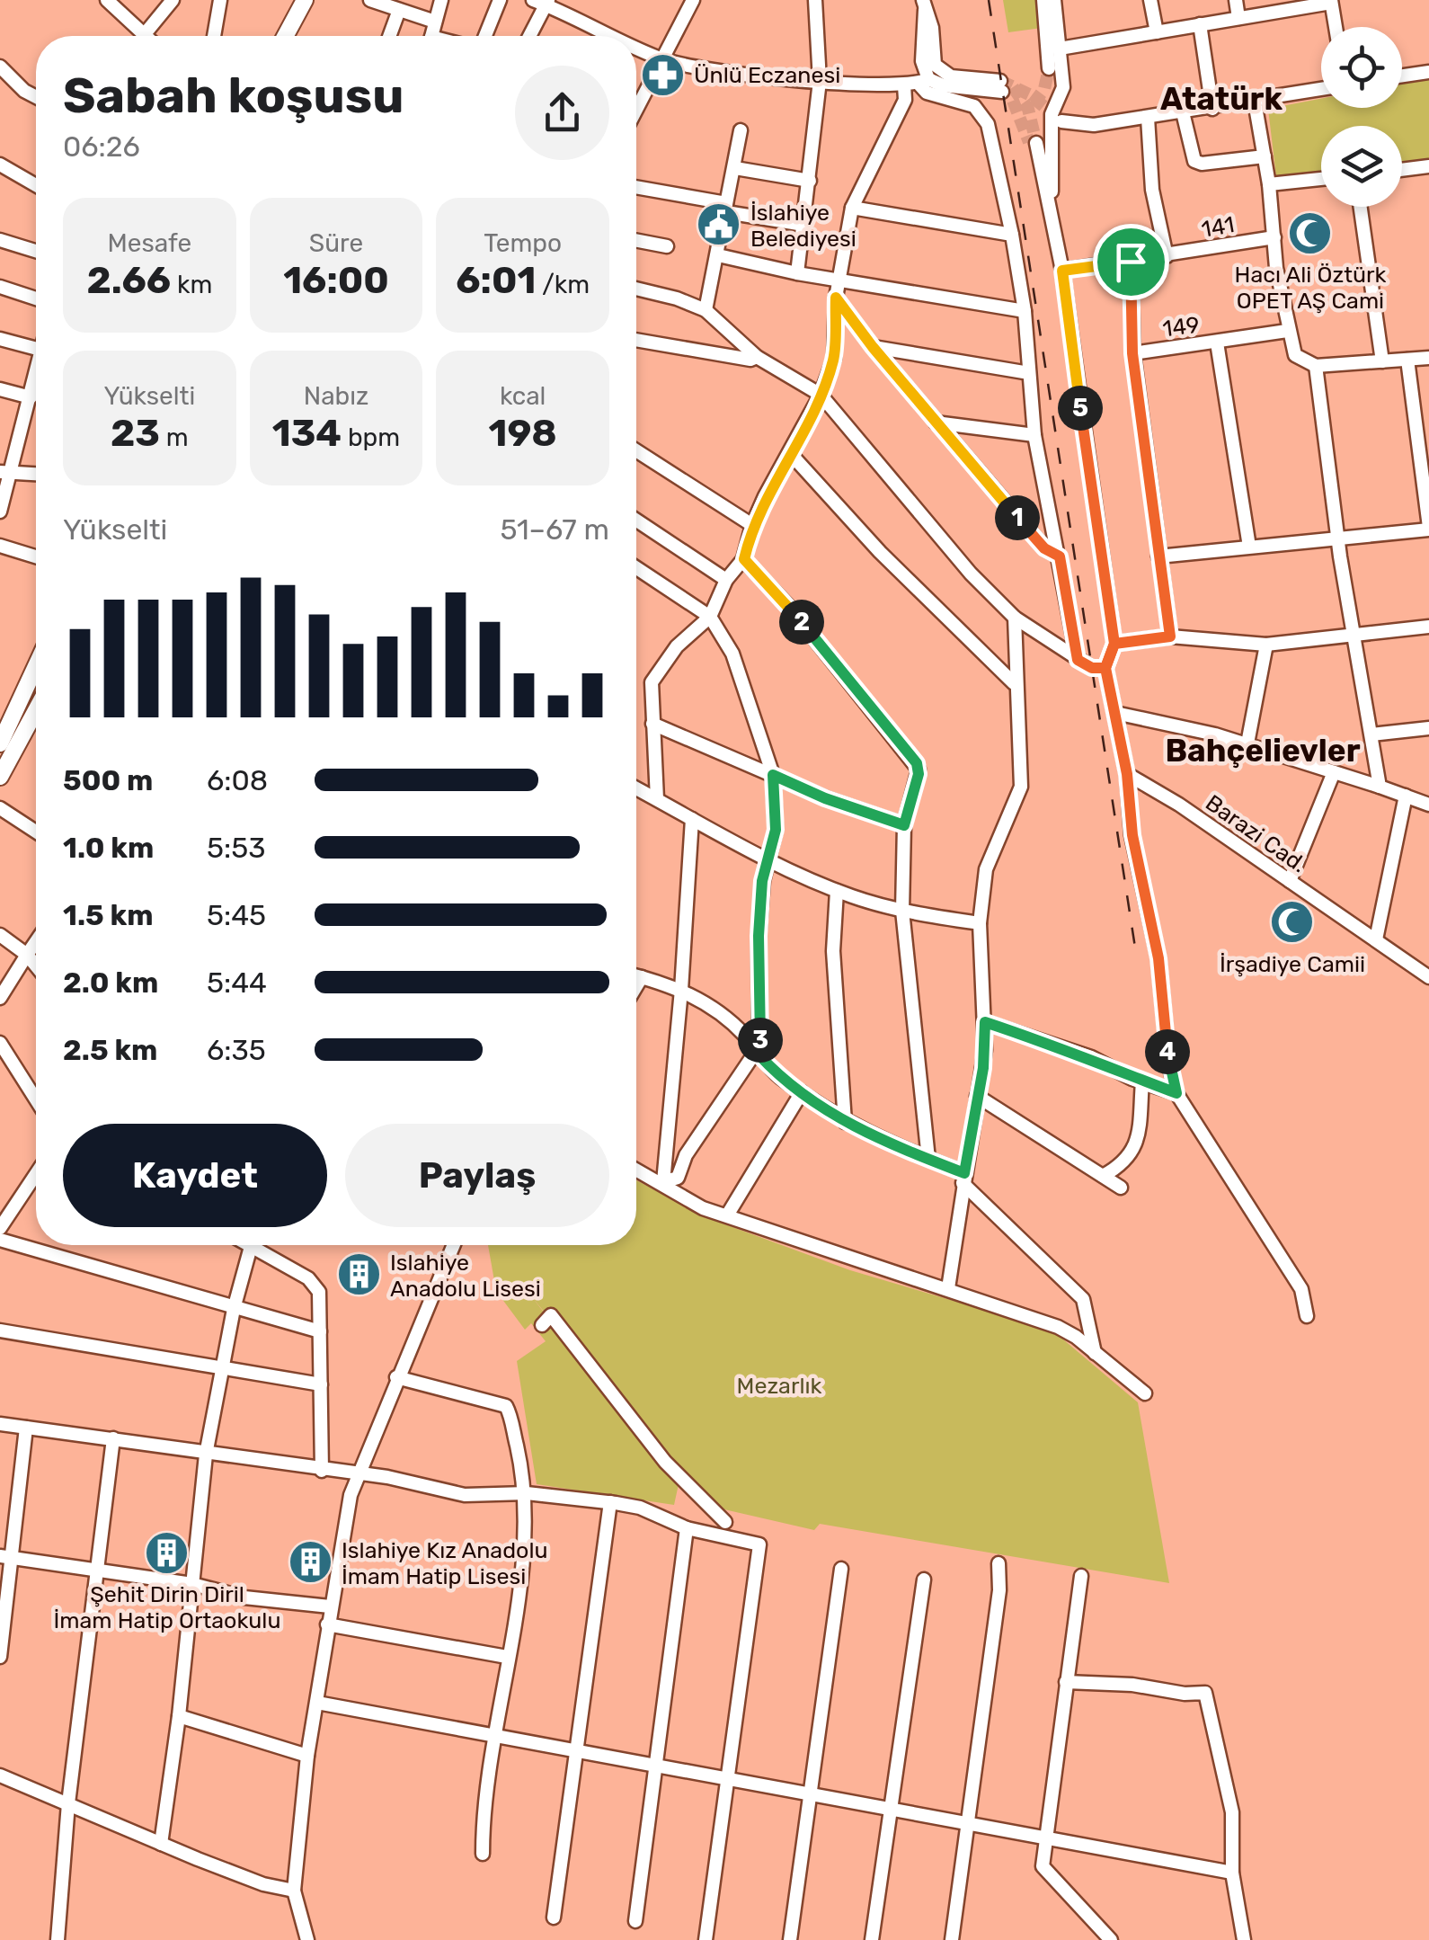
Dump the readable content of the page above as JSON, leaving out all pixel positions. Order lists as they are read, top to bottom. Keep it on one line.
{"streets":{"street":["141","149","Barazi Cad."]},"districts":["Atatürk","Bahçelievler"],"parks":["Mezarlık"],"places":{"pharmacy":["Ünlü Eczanesi"],"public building":["İslahiye Belediyesi"],"mosque":["Hacı Ali Öztürk OPET AŞ Cami","İrşadiye Camii"],"building":["Islahiye Anadolu Lisesi","Şehit Dirin Diril İmam Hatip Ortaokulu","Islahiye Kız Anadolu İmam Hatip Lisesi"]},"page":{"heading":["Sabah koşusu","06:26"],"stats":[["Mesafe","2.66 km"],["Süre","16:00"],["Tempo","6:01 /km"],["Yükselti","23 m"],["Nabız","134 bpm"],["kcal","198"]],"pins":["5","1","2","3","4"],"chart":["Yükselti","51–67 m"],"list":[{"name":"500 m","note":"6:08"},{"name":"1.0 km","note":"5:53"},{"name":"1.5 km","note":"5:45"},{"name":"2.0 km","note":"5:44"},{"name":"2.5 km","note":"6:35"}],"buttons":["Kaydet","Paylaş"]}}
